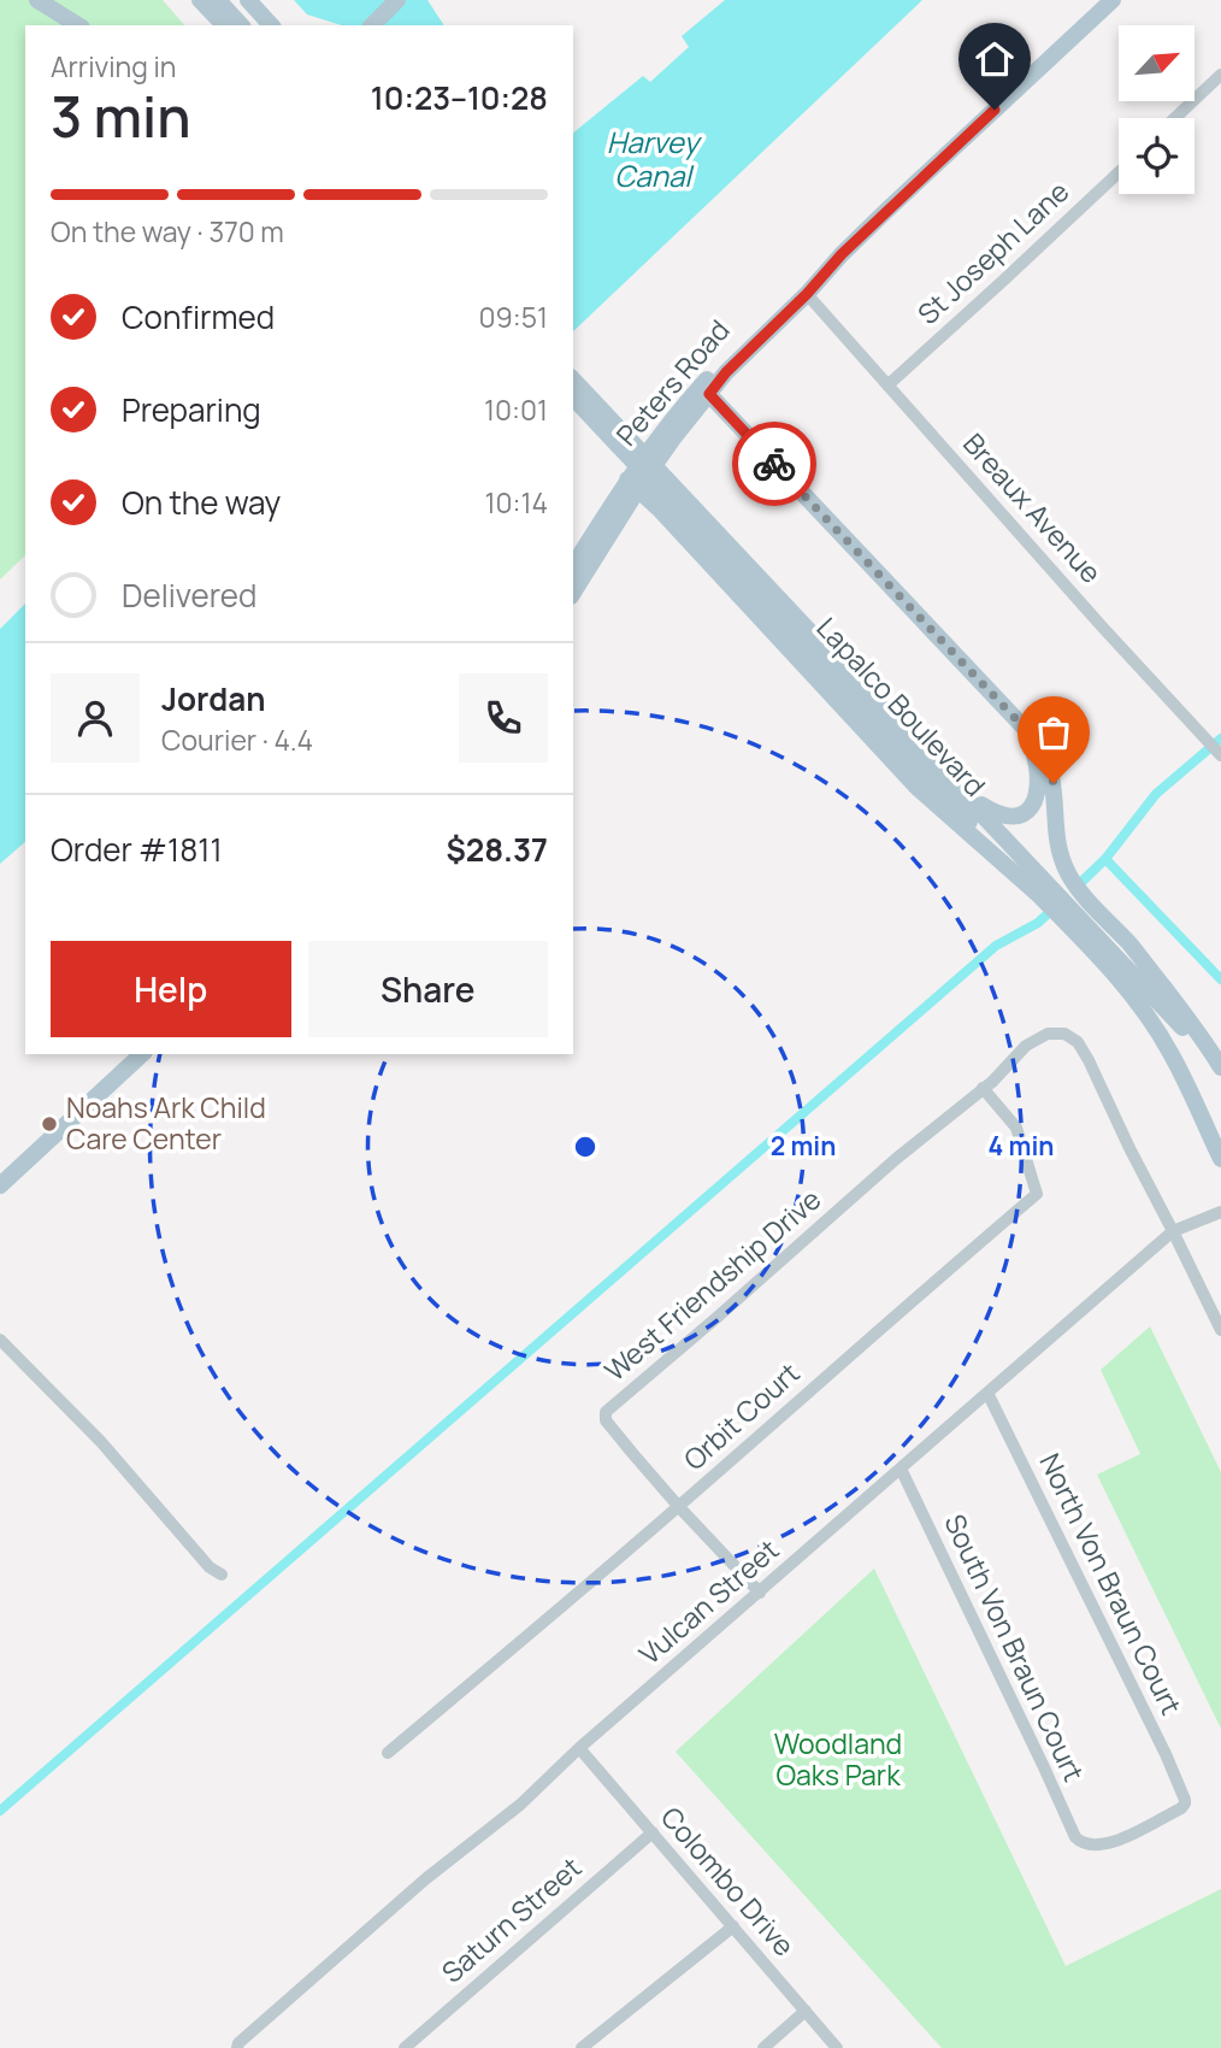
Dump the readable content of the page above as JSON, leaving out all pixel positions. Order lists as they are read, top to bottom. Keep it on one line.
{"streets":{"main road":["Peters Road","Lapalco Boulevard"],"street":["St Joseph Lane","Breaux Avenue","West Friendship Drive","Orbit Court","North Von Braun Court","Vulcan Street","South Von Braun Court","Colombo Drive","Saturn Street"]},"crossings":[["St Joseph Lane","Breaux Avenue"],["Peters Road","Breaux Avenue"],["West Friendship Drive","Orbit Court"],["West Friendship Drive","Vulcan Street"],["North Von Braun Court","Vulcan Street"],["North Von Braun Court","South Von Braun Court"],["Vulcan Street","South Von Braun Court"],["Vulcan Street","Colombo Drive"],["Colombo Drive","Saturn Street"]],"water":["Harvey Canal"],"parks":["Woodland Oaks Park"],"places":["Noahs Ark Child Care Center"],"north":"top right","page":{"heading":["3 min","Arriving in","10:23–10:28"],"panel":["Jordan","Courier · 4.4","Order #1811","$28.37"],"bar":"On the way · 370 m","list":[["Confirmed","09:51"],["Preparing","10:01"],["On the way","10:14"],"Delivered"],"buttons":["Help","Share"]},"rings":["2 min","4 min"]}
